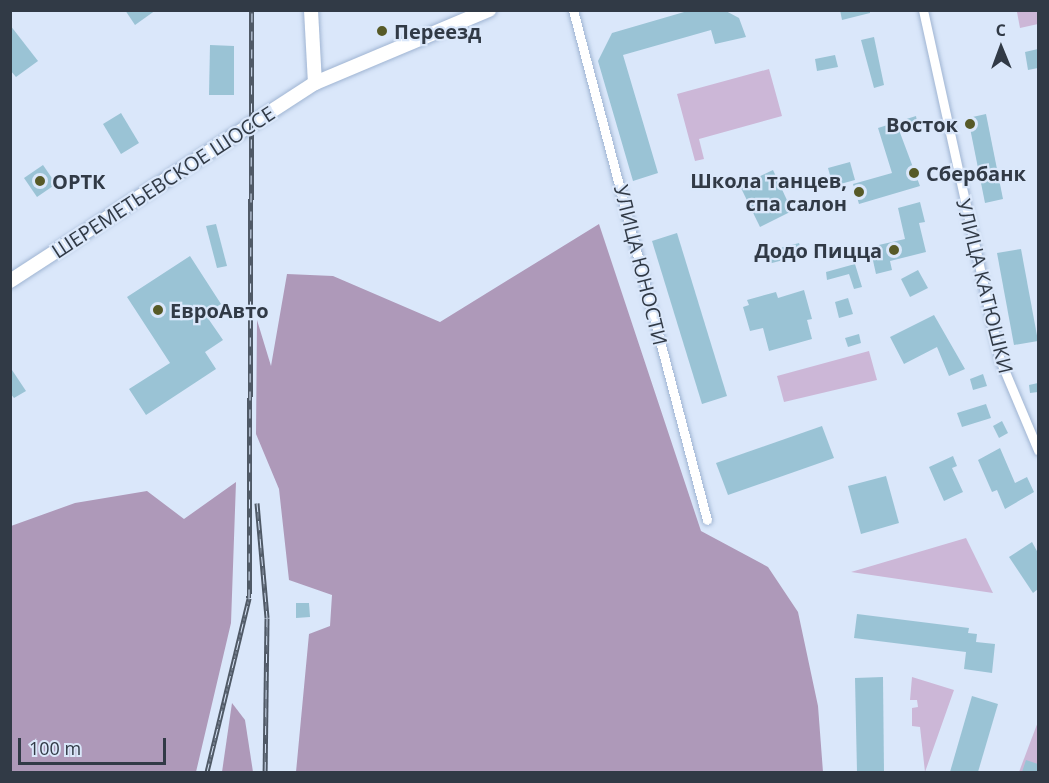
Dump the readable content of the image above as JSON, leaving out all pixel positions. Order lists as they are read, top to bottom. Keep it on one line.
{"streets":{"main road":["ШЕРЕМЕТЬЕВСКОЕ ШОССЕ"],"street":["УЛИЦА ЮНОСТИ","УЛИЦА КАТЮШКИ"]},"places":["Переезд","Восток","Сбербанк","ОРТК","Школа танцев, спа салон","Додо Пицца","ЕвроАвто"],"scale_bar":"100 m","north":"top"}
